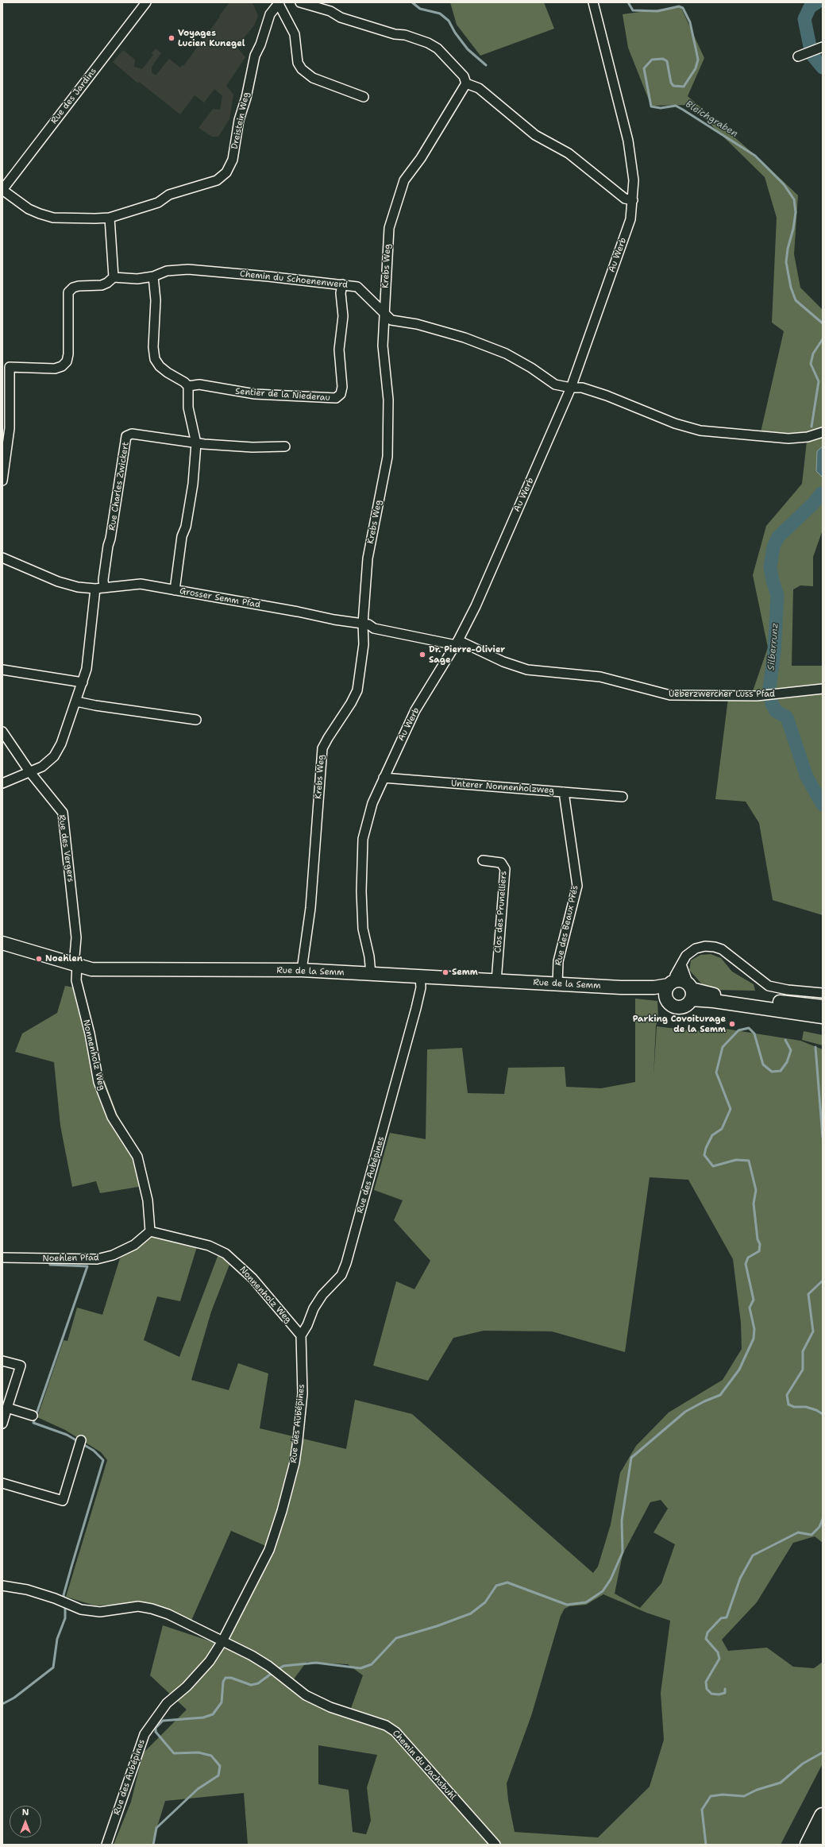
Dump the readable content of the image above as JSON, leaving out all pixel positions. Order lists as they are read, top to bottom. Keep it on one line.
{"streets":{"main road":["Rue de la Semm"],"street":["Rue des Jardins","Dreistein Weg","Au Werb","Krebs Weg","Chemin du Schoenenwerd","Sentier de la Niederau","Rue Charles Zwickert","Grosser Semm Pfad","Ueberzwercher Luss Pfad","Unterer Nonnenholzweg","Rue des Vergers","Clos des Prunelliers","Rue des Beaux Prés","Nonnenholz Weg","Rue des Aubépines","Noehlen Pfad","Chemin du Dachsbuhl"]},"crossings":[["Rue des Jardins","Dreistein Weg"],["Au Werb","Chemin du Schoenenwerd"],["Au Werb","Grosser Semm Pfad"],["Au Werb","Ueberzwercher Luss Pfad"],["Au Werb","Unterer Nonnenholzweg"],["Au Werb","Rue de la Semm"],["Krebs Weg","Chemin du Schoenenwerd"],["Krebs Weg","Grosser Semm Pfad"],["Krebs Weg","Rue de la Semm"],["Chemin du Schoenenwerd","Sentier de la Niederau"],["Rue Charles Zwickert","Grosser Semm Pfad"],["Grosser Semm Pfad","Ueberzwercher Luss Pfad"],["Unterer Nonnenholzweg","Rue des Beaux Prés"],["Rue des Vergers","Rue de la Semm"],["Rue des Vergers","Nonnenholz Weg"],["Clos des Prunelliers","Rue de la Semm"],["Rue des Beaux Prés","Rue de la Semm"],["Rue de la Semm","Nonnenholz Weg"],["Rue de la Semm","Rue des Aubépines"],["Nonnenholz Weg","Rue des Aubépines"],["Nonnenholz Weg","Noehlen Pfad"],["Rue des Aubépines","Chemin du Dachsbuhl"]],"water":["Bleichgraben","Silberrunz"],"places":["Voyages Lucien Kunegel","Dr. Pierre-Olivier Sage","Noehlen","Semm","Parking Covoiturage de la Semm"],"north":"top"}
